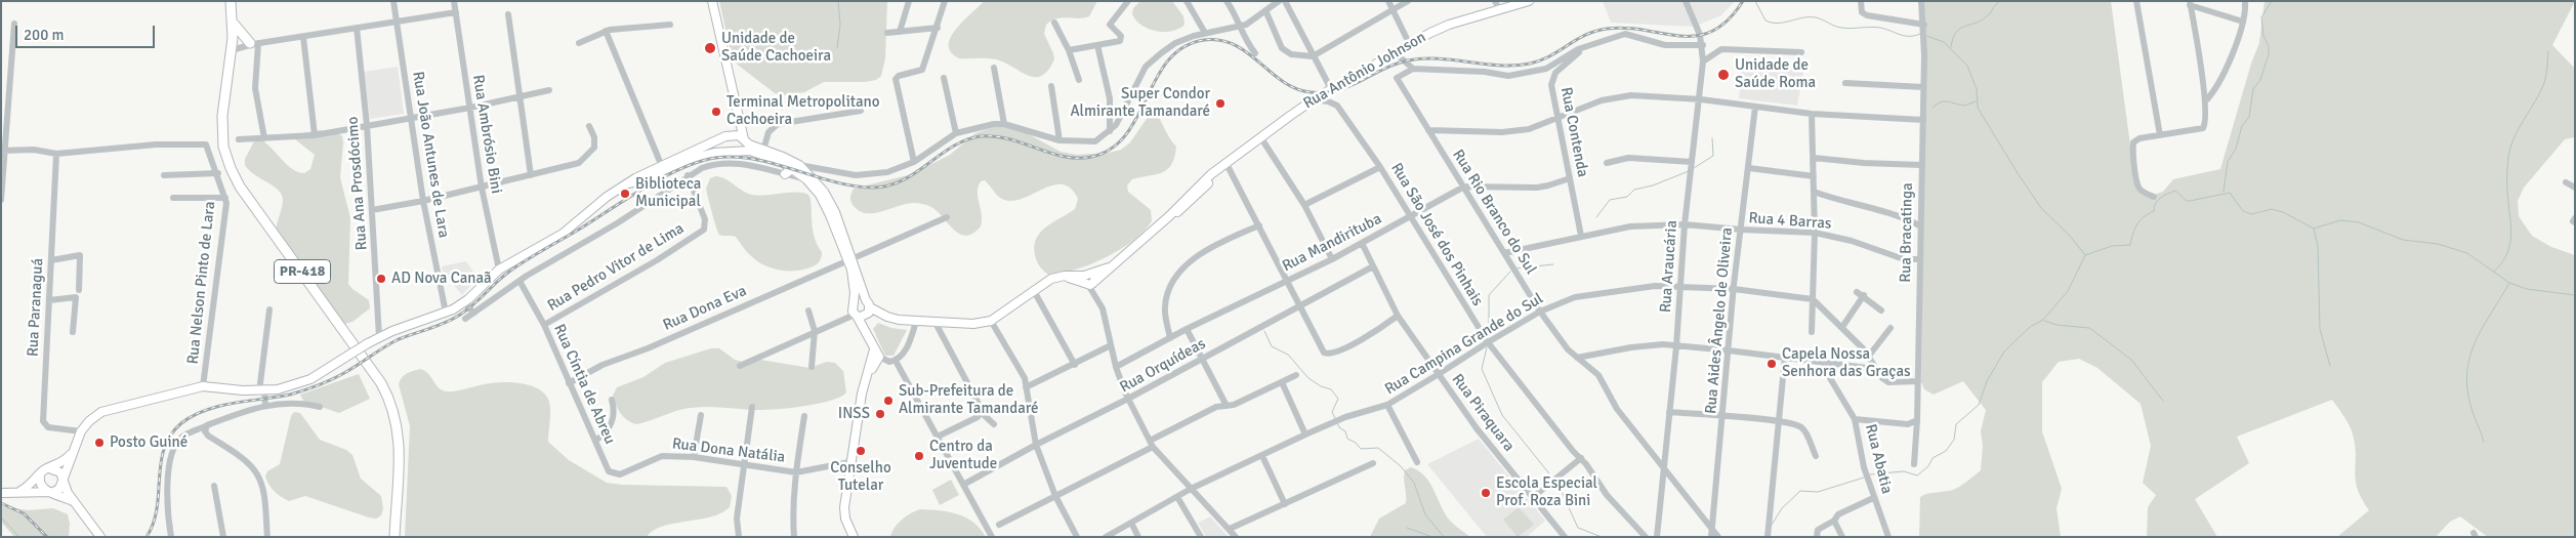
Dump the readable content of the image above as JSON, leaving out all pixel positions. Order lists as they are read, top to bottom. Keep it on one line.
{"streets":{"highway":["PR-418"],"main road":["Rua Antônio Johnson"],"street":["Rua Contenda","Rua Ambrósio Bini","Rua João Antunes de Lara","Rua Ana Prosdócimo","Rua Rio Branco do Sul","Rua 4 Barras","Rua Bracatinga","Rua São José dos Pinhais","Rua Mandirituba","Rua Araucária","Rua Pedro Vitor de Lima","Rua Nelson Pinto de Lara","Rua Paranaguá","Rua Dona Eva","Rua Aides Ângelo de Oliveira","Rua Campina Grande do Sul","Rua Orquídeas","Rua Cíntia de Abreu","Rua Piraquara","Rua Dona Natália","Rua Abatia"]},"crossings":[["Rua Antônio Johnson","Rua São José dos Pinhais"],["Rua Contenda","Rua 4 Barras"],["Rua Contenda","Rua Mandirituba"],["Rua Rio Branco do Sul","Rua 4 Barras"],["Rua Rio Branco do Sul","Rua Mandirituba"],["Rua Rio Branco do Sul","Rua Araucária"],["Rua Rio Branco do Sul","Rua Aides Ângelo de Oliveira"],["Rua Rio Branco do Sul","Rua Campina Grande do Sul"],["Rua 4 Barras","Rua Bracatinga"],["Rua 4 Barras","Rua Araucária"],["Rua 4 Barras","Rua Aides Ângelo de Oliveira"],["Rua São José dos Pinhais","Rua Mandirituba"],["Rua São José dos Pinhais","Rua Campina Grande do Sul"],["Rua Mandirituba","Rua Piraquara"],["Rua Araucária","Rua Campina Grande do Sul"],["Rua Pedro Vitor de Lima","Rua Cíntia de Abreu"],["Rua Nelson Pinto de Lara","Rua Paranaguá"],["Rua Dona Eva","Rua Cíntia de Abreu"],["Rua Aides Ângelo de Oliveira","Rua Campina Grande do Sul"],["Rua Campina Grande do Sul","Rua Piraquara"],["Rua Orquídeas","Rua Piraquara"],["Rua Cíntia de Abreu","Rua Dona Natália"]],"places":["Unidade de Saúde Cachoeira","Unidade de Saúde Roma","Super Condor Almirante Tamandaré","Terminal Metropolitano Cachoeira","Biblioteca Municipal","AD Nova Canaã","Capela Nossa Senhora das Graças","Sub-Prefeitura de Almirante Tamandaré","INSS","Posto Guiné","Conselho Tutelar","Centro da Juventude","Escola Especial Prof. Roza Bini"],"scale_bar":"200 m"}
